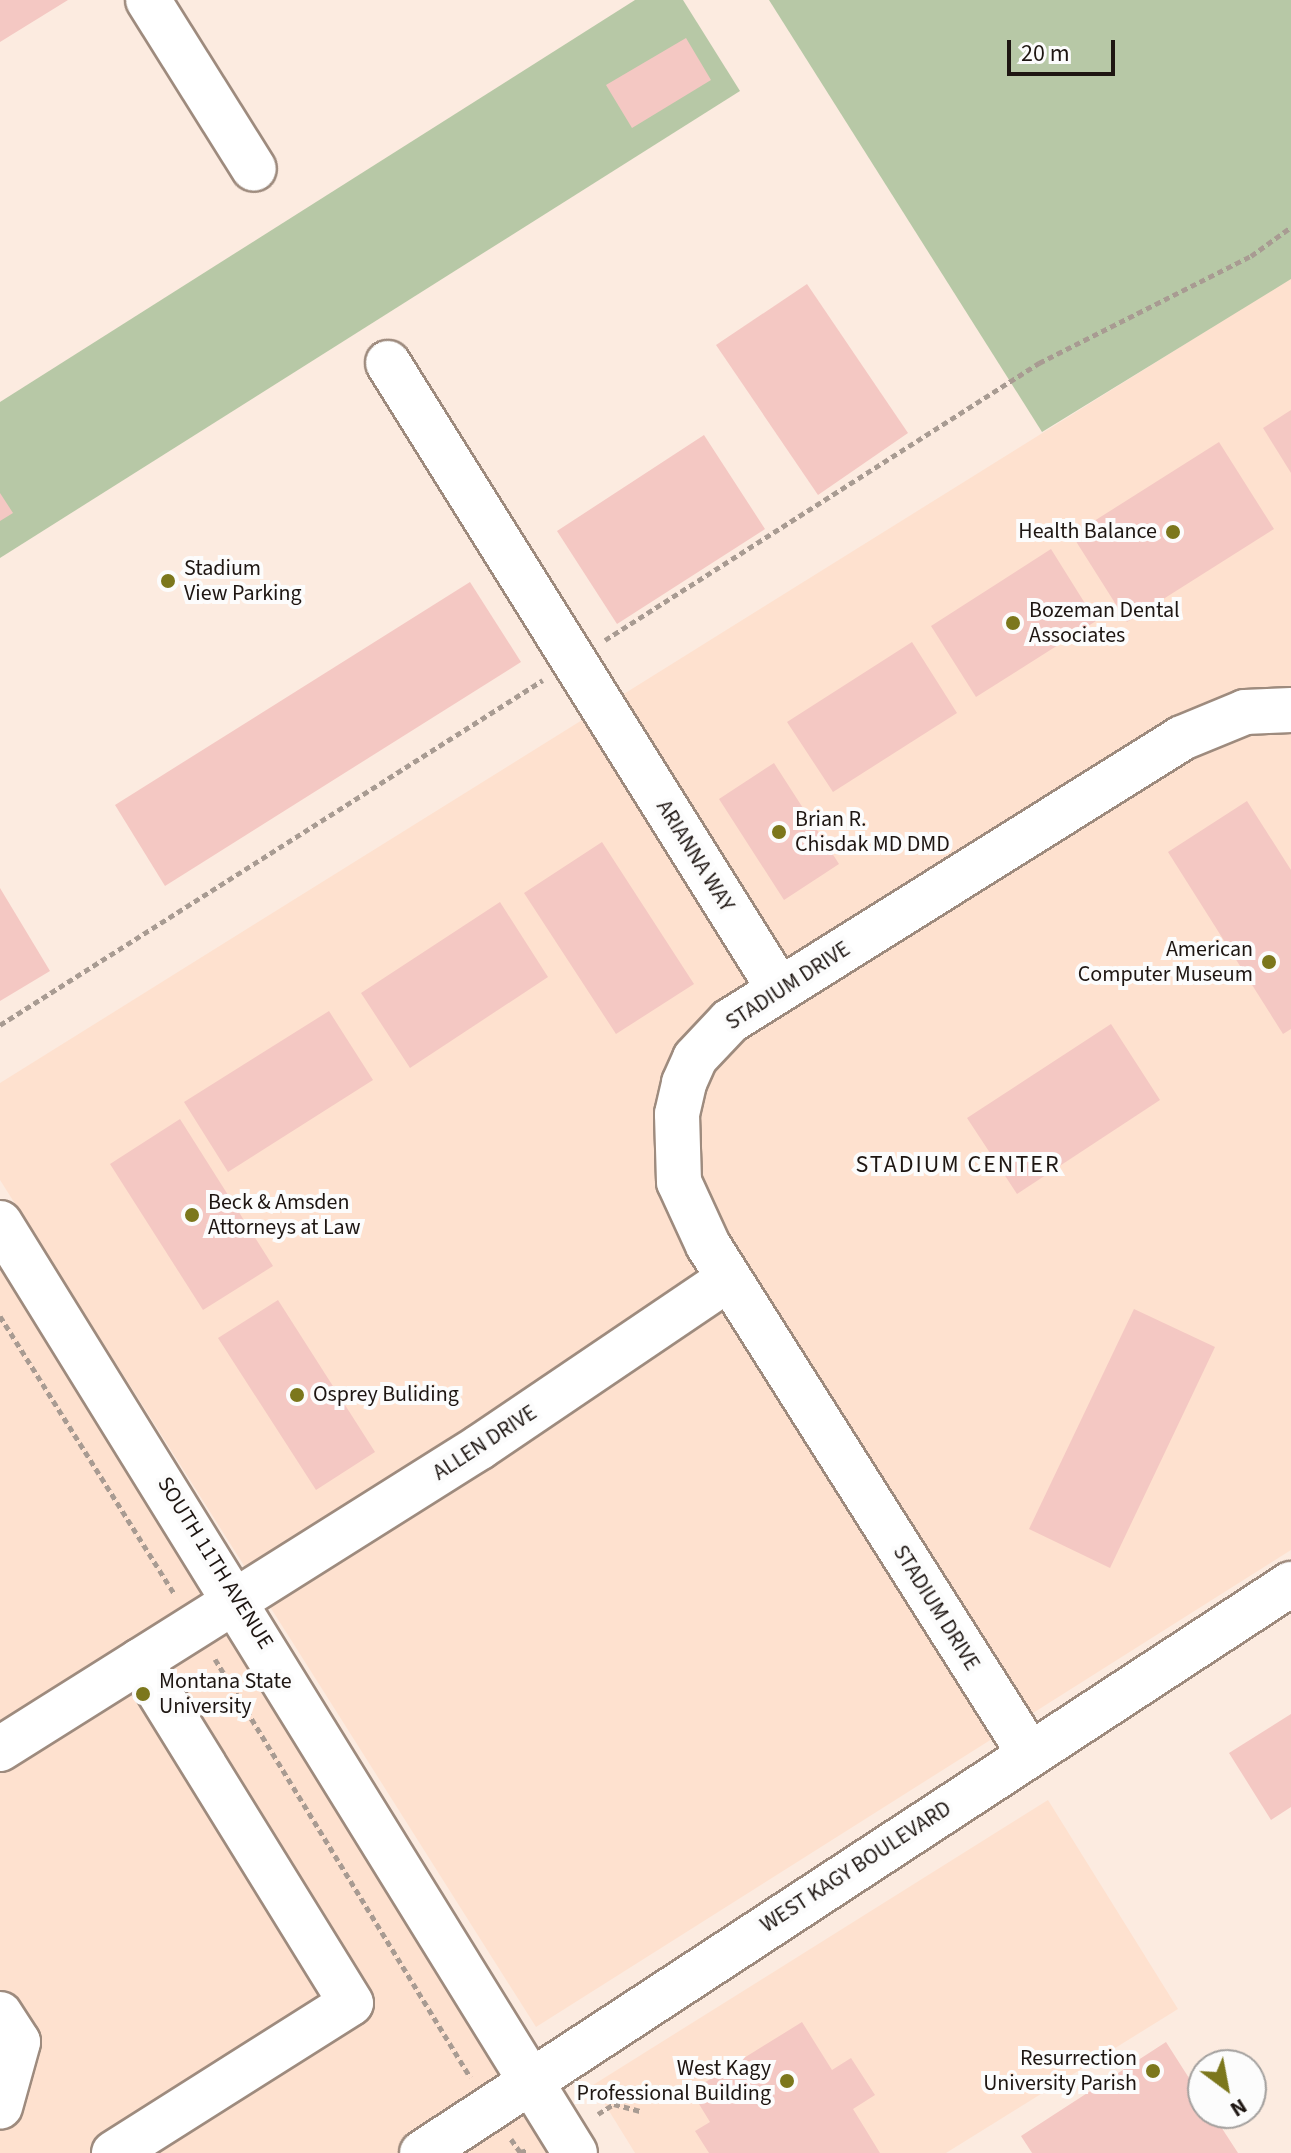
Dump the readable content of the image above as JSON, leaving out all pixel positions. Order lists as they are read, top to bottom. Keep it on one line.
{"streets":{"street":["ARIANNA WAY","STADIUM DRIVE","ALLEN DRIVE","SOUTH 11TH AVENUE","WEST KAGY BOULEVARD"]},"crossings":[["ARIANNA WAY","STADIUM DRIVE"],["STADIUM DRIVE","ALLEN DRIVE"],["STADIUM DRIVE","WEST KAGY BOULEVARD"],["ALLEN DRIVE","SOUTH 11TH AVENUE"],["SOUTH 11TH AVENUE","WEST KAGY BOULEVARD"]],"districts":["STADIUM CENTER"],"places":["Health Balance","Stadium View Parking","Bozeman Dental Associates","Brian R. Chisdak MD DMD","American Computer Museum","Beck & Amsden Attorneys at Law","Osprey Buliding","Montana State University","Resurrection University Parish","West Kagy Professional Building"],"scale_bar":"20 m","north":"bottom right"}
